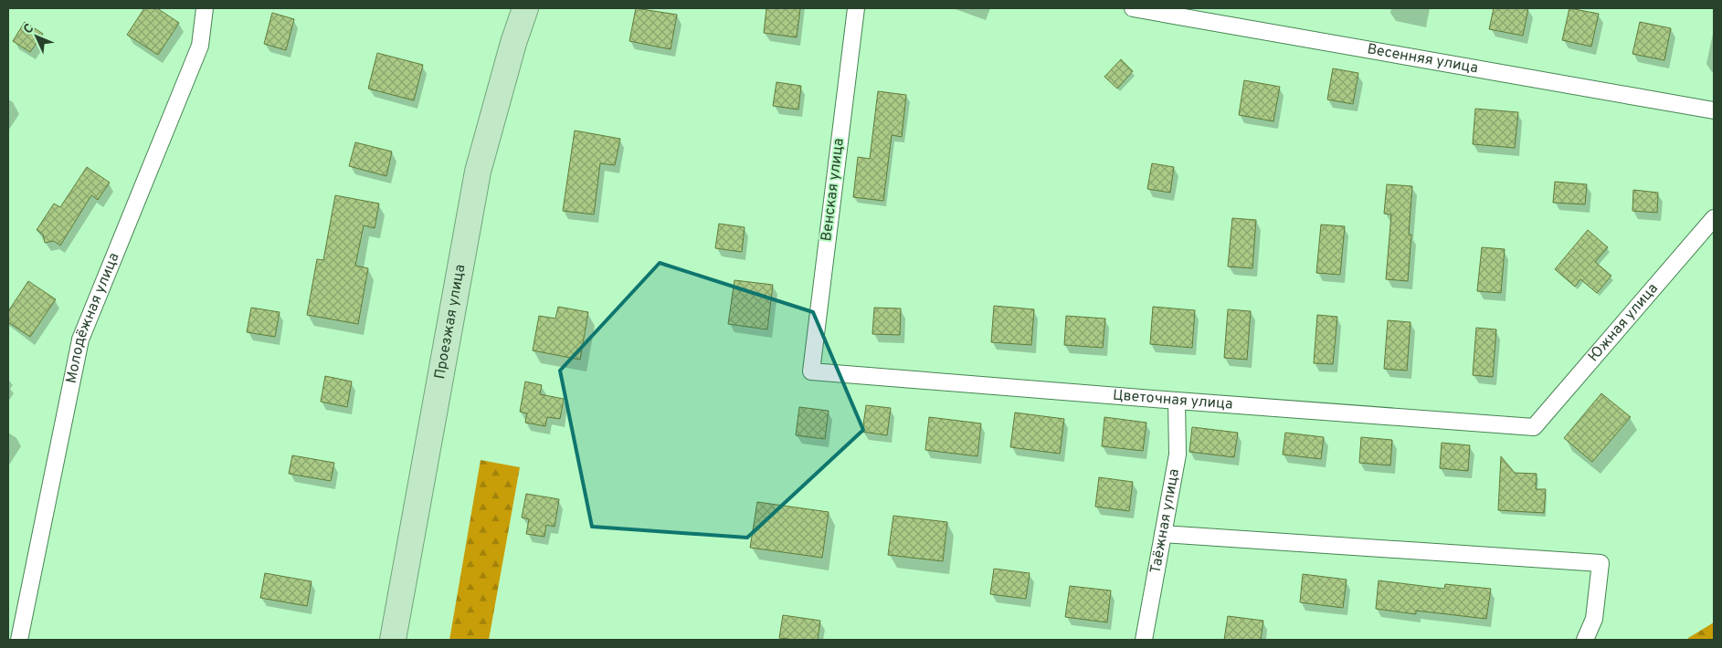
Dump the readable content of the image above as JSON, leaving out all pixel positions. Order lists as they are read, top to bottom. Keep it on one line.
{"streets":{"main road":["Проезжая улица"],"street":["Весенняя улица","Венская улица","Молодёжная улица","Южная улица","Цветочная улица","Таёжная улица"]},"crossings":[["Венская улица","Цветочная улица"],["Южная улица","Цветочная улица"],["Цветочная улица","Таёжная улица"]],"north":"top left"}
